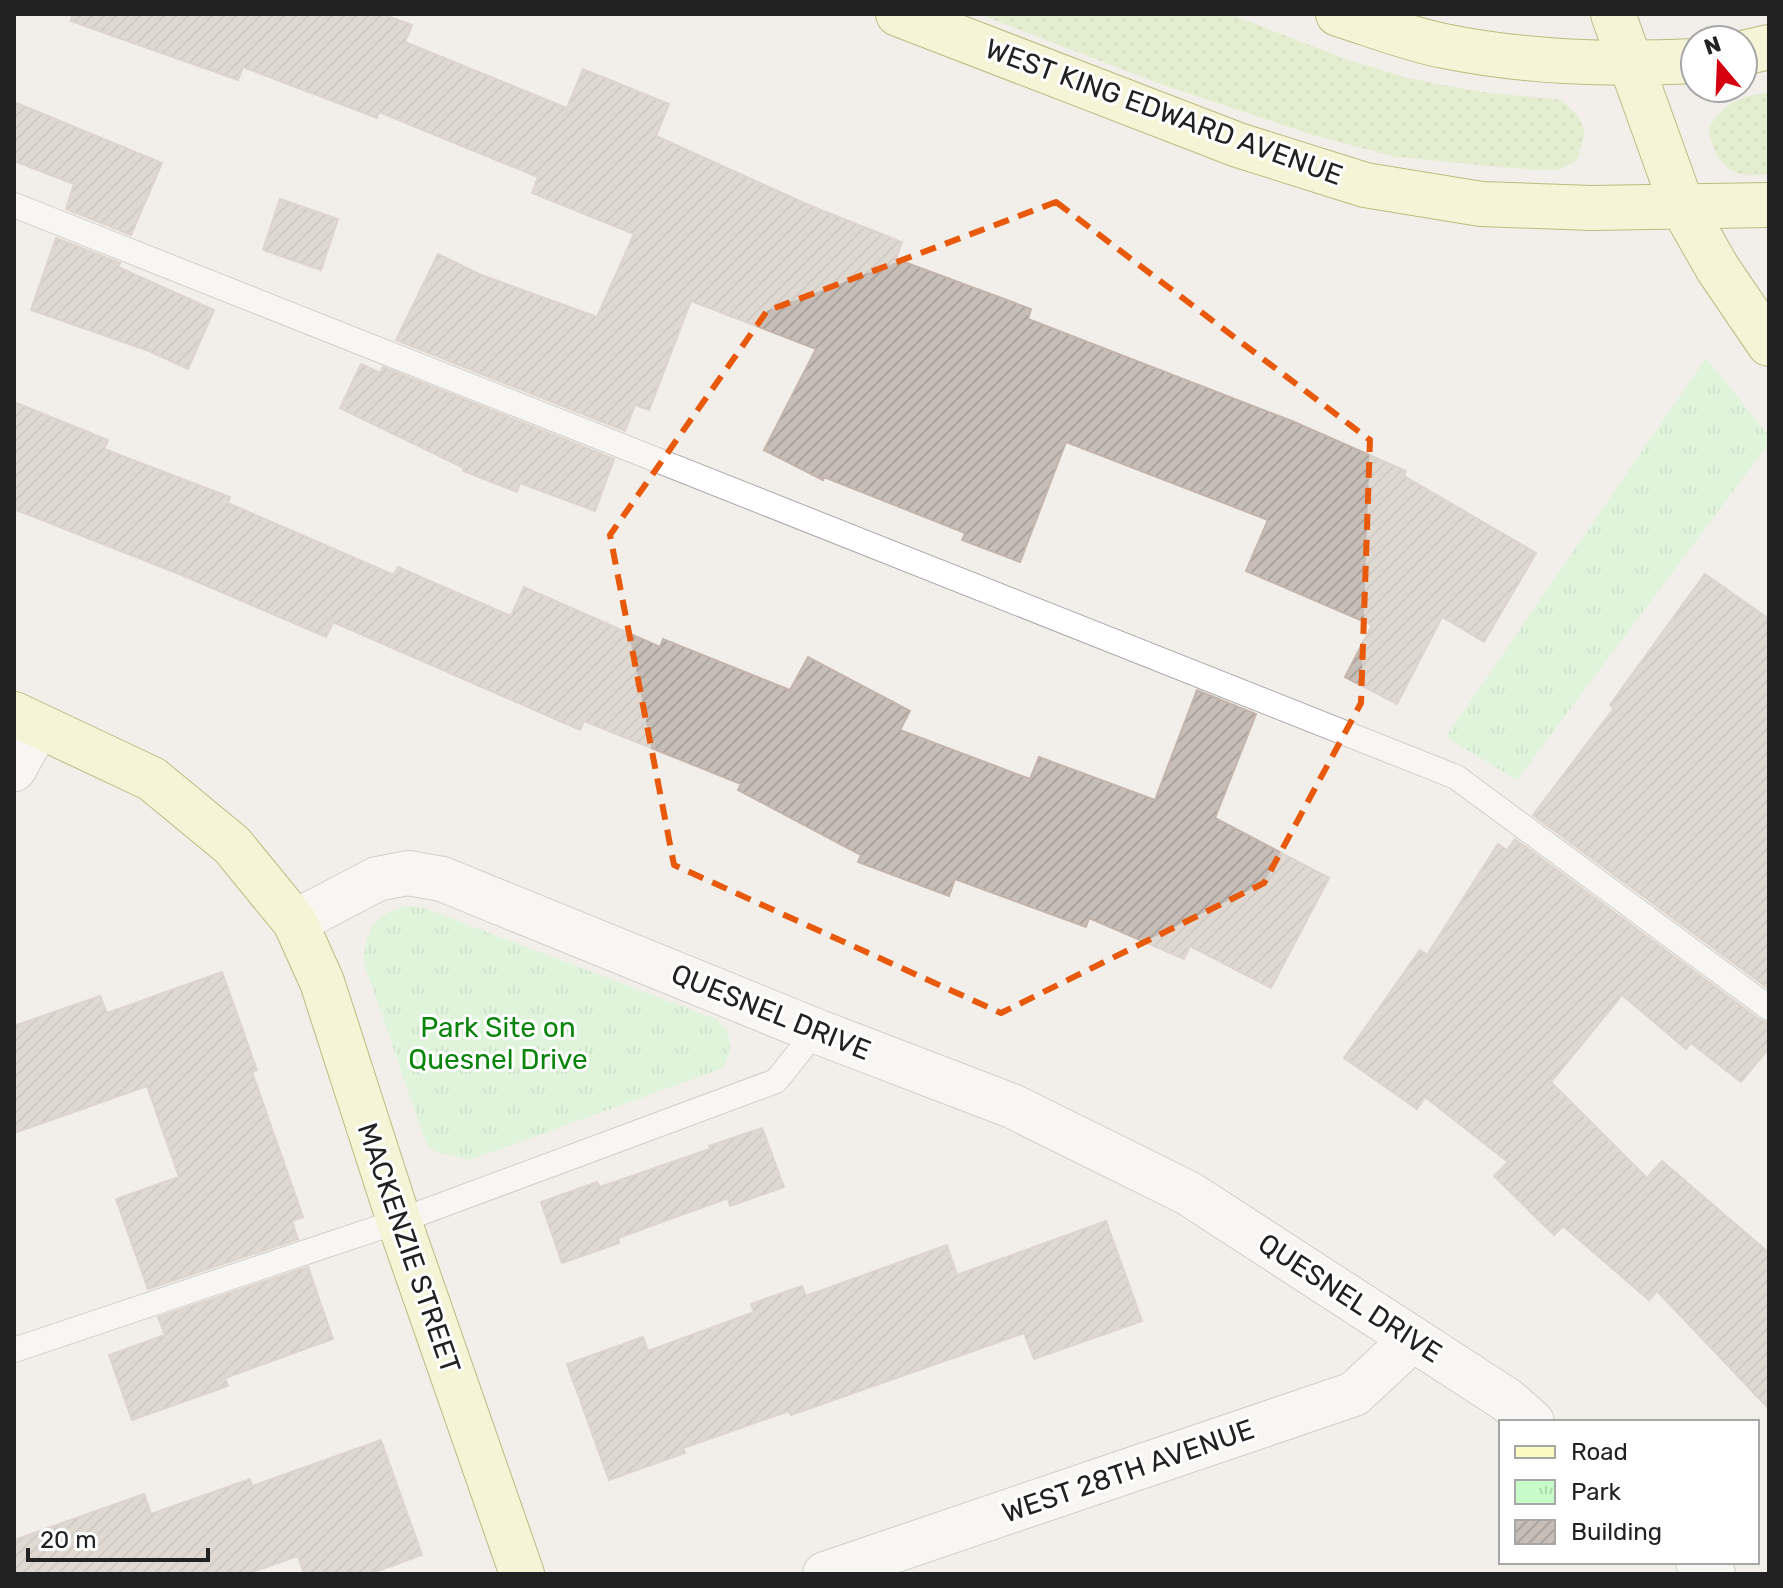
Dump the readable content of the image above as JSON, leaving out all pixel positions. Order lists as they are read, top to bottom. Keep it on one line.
{"streets":{"street":["WEST KING EDWARD AVENUE","QUESNEL DRIVE","MACKENZIE STREET","WEST 28TH AVENUE"]},"crossings":[["QUESNEL DRIVE","MACKENZIE STREET"],["QUESNEL DRIVE","WEST 28TH AVENUE"]],"parks":["Park Site on Quesnel Drive"],"legend":["Road","Park","Building"],"scale_bar":"20 m","north":"top"}
